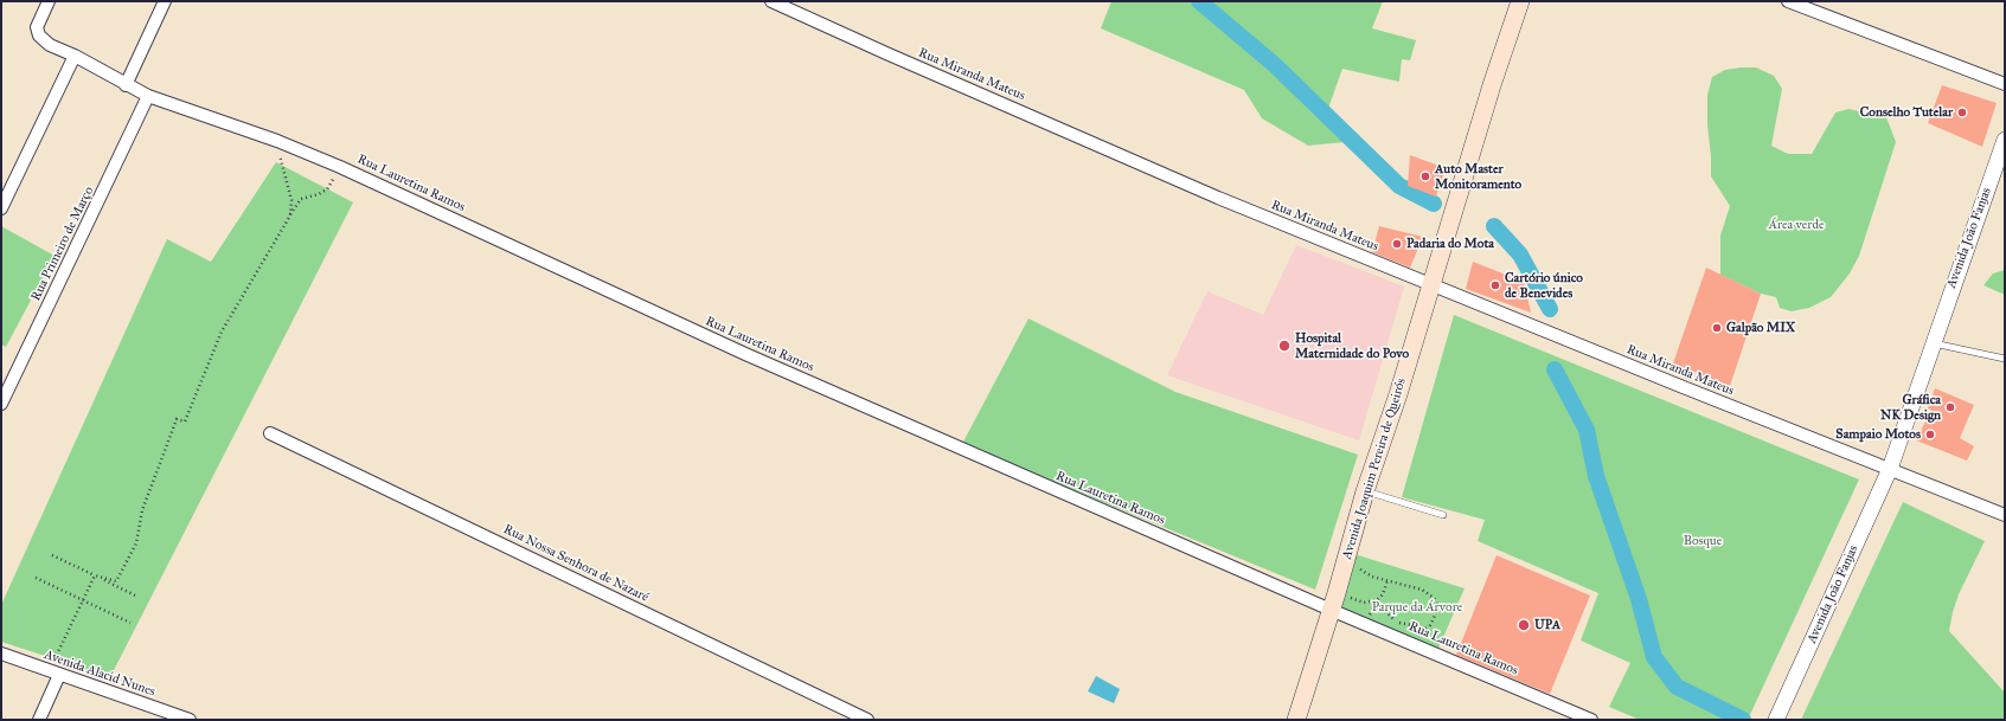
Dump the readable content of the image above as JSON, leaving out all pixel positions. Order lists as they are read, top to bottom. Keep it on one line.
{"streets":{"main road":["Avenida Joaquim Pereira de Queirós"],"street":["Rua Miranda Mateus","Rua Lauretina Ramos","Avenida João Fanjas","Rua Primeiro de Março","Rua Nossa Senhora de Nazaré","Avenida Alacid Nunes"]},"crossings":[["Rua Miranda Mateus","Avenida João Fanjas"],["Rua Miranda Mateus","Avenida Joaquim Pereira de Queirós"],["Rua Lauretina Ramos","Rua Primeiro de Março"],["Rua Lauretina Ramos","Avenida Joaquim Pereira de Queirós"]],"parks":["Área verde","Bosque","Parque da Árvore"],"places":["Conselho Tutelar","Auto Master Monitoramento","Padaria do Mota","Cartório único de Benevides","Galpão MIX","Hospital Maternidade do Povo","Gráfica NK Design","Sampaio Motos","UPA"]}
